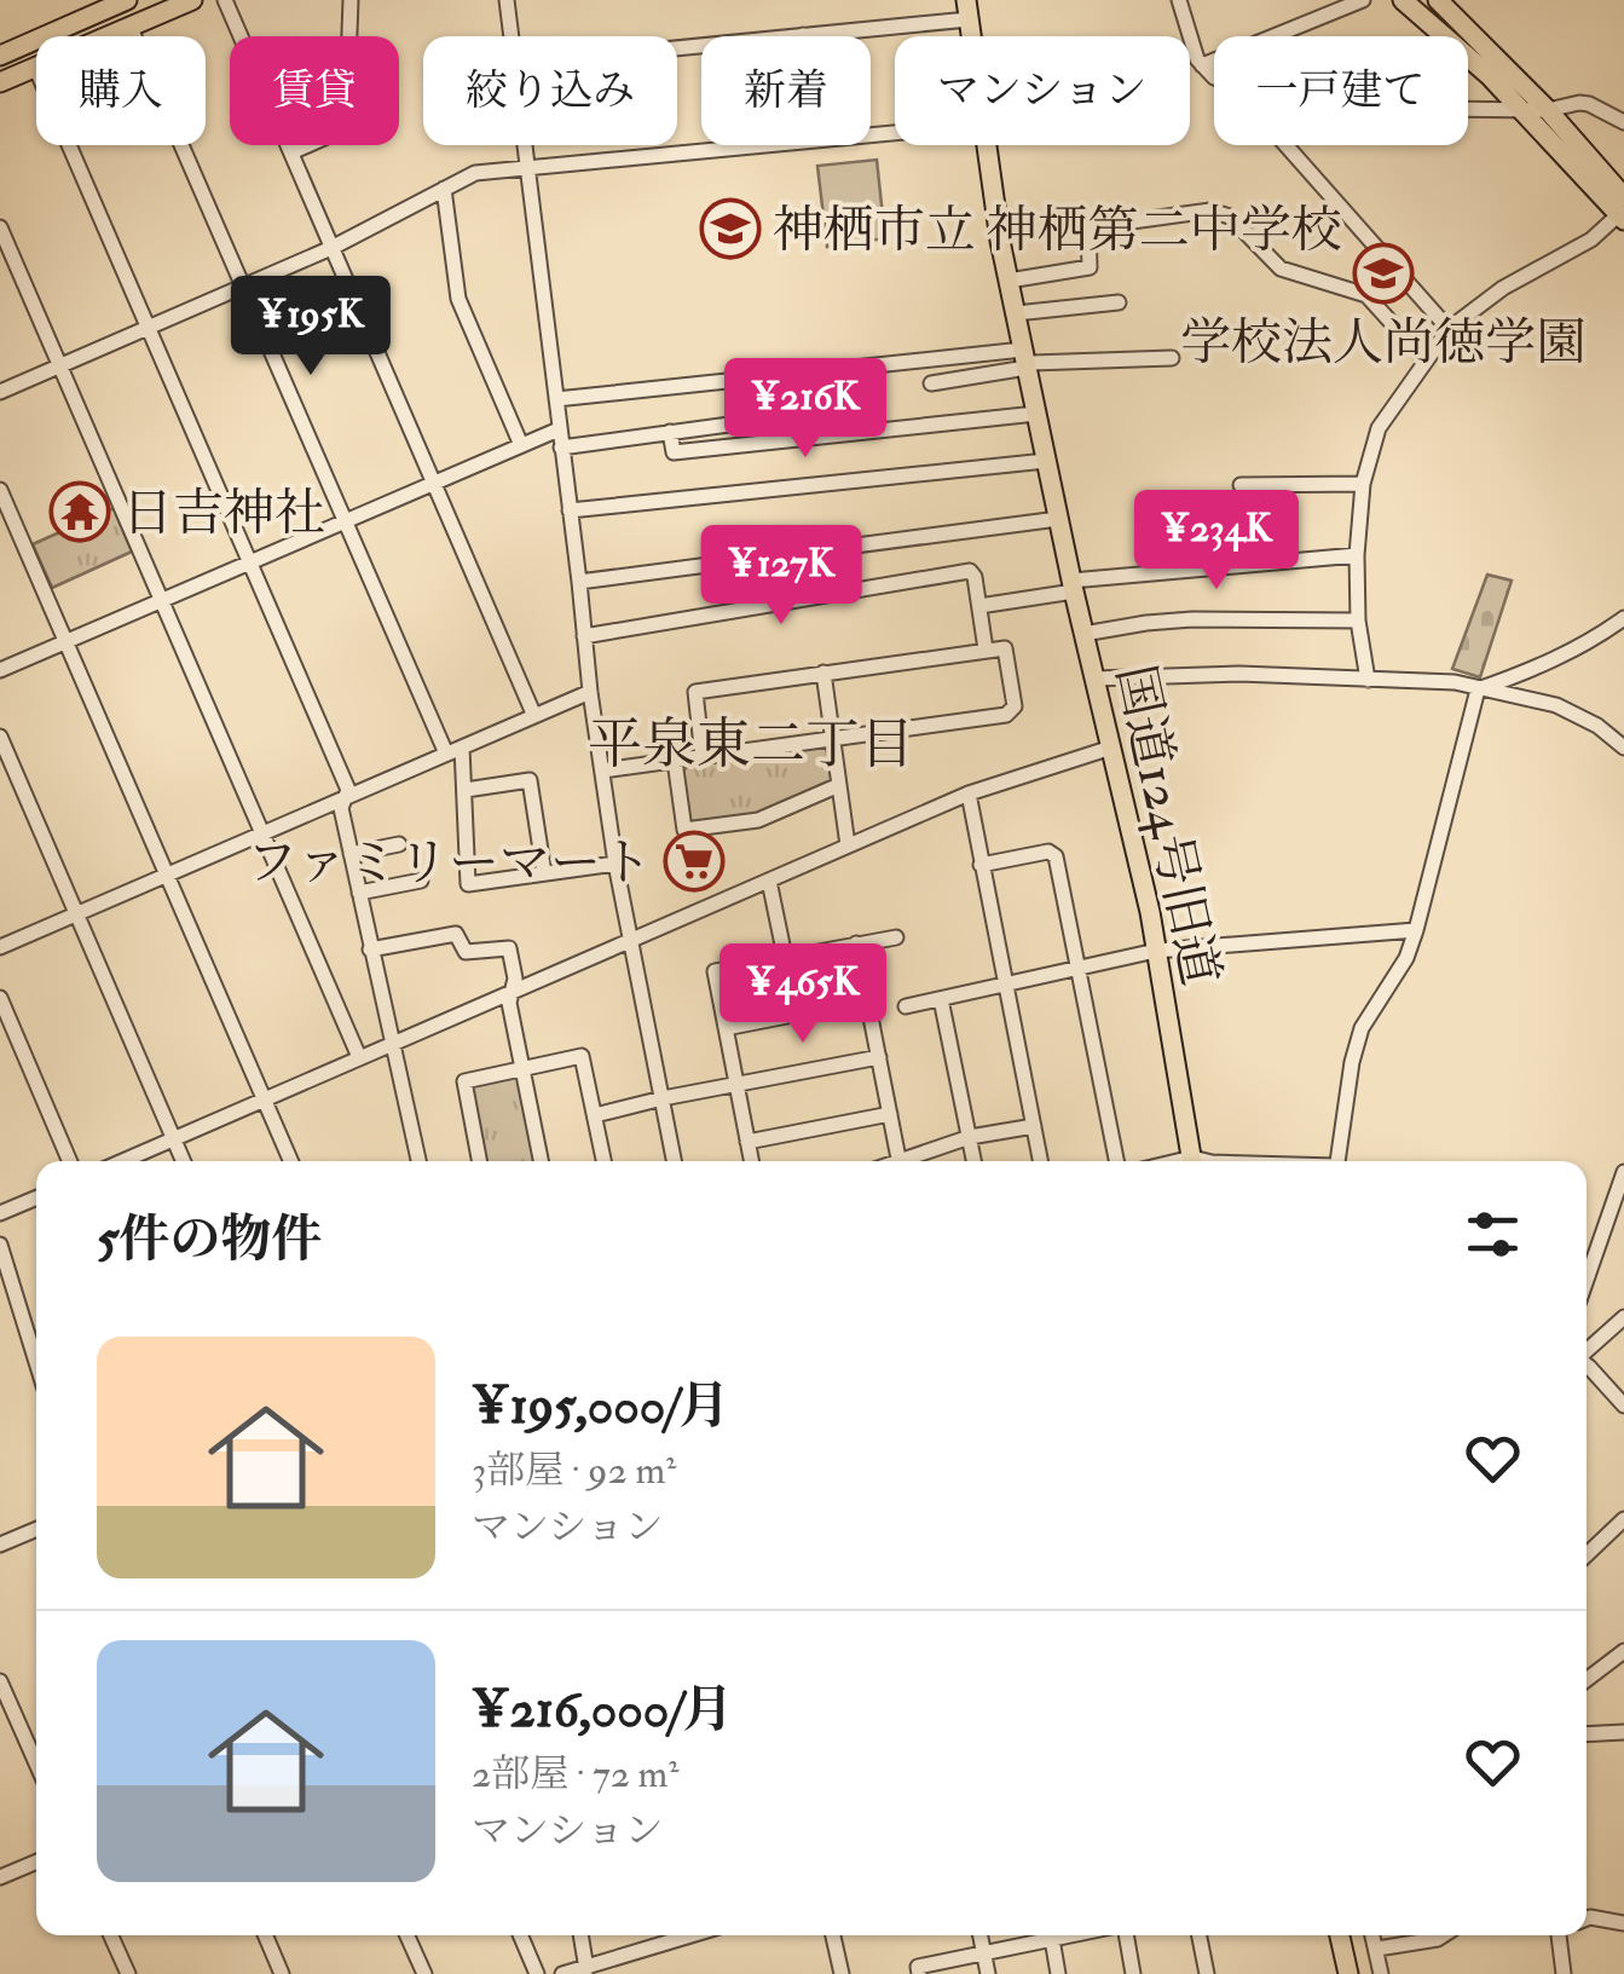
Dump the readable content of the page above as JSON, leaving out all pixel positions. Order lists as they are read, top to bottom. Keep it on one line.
{"streets":{"highway":["国道124号旧道"]},"districts":["平泉東二丁目"],"places":{"school or university":["神栖市立 神栖第二中学校","学校法人尚徳学園"],"temple":["日吉神社"],"supermarket":["ファミリーマート"]},"page":{"chip":["購入","賃貸","絞り込み","新着","マンション","一戸建て"],"price":["¥195K","¥216K","¥234K","¥127K","¥465K"],"heading":"5件の物件","list":[{"name":"¥195,000/月","note":"3部屋 · 92 m² · マンション"},{"name":"¥216,000/月","note":"2部屋 · 72 m² · マンション"}]}}
